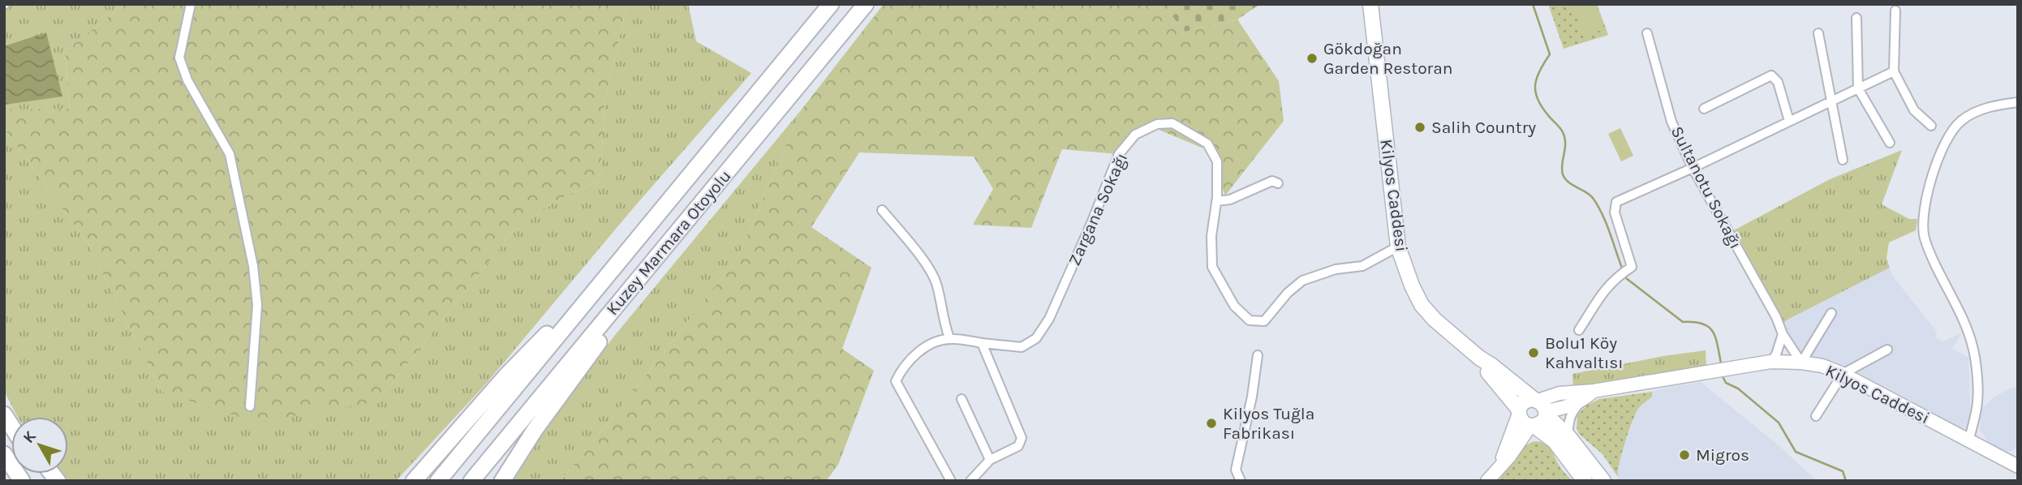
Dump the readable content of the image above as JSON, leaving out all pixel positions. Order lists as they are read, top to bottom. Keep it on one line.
{"streets":{"highway":["Kuzey Marmara Otoyolu"],"main road":["Kilyos Caddesi"],"street":["Sultanotu Sokağı","Zargana Sokağı"]},"crossings":[["Sultanotu Sokağı","Kilyos Caddesi"],["Kilyos Caddesi","Zargana Sokağı"]],"places":["Gökdoğan Garden Restoran","Salih Country","Bolu1 Köy Kahvaltısı","Kilyos Tuğla Fabrikası","Migros"],"north":"top left"}
